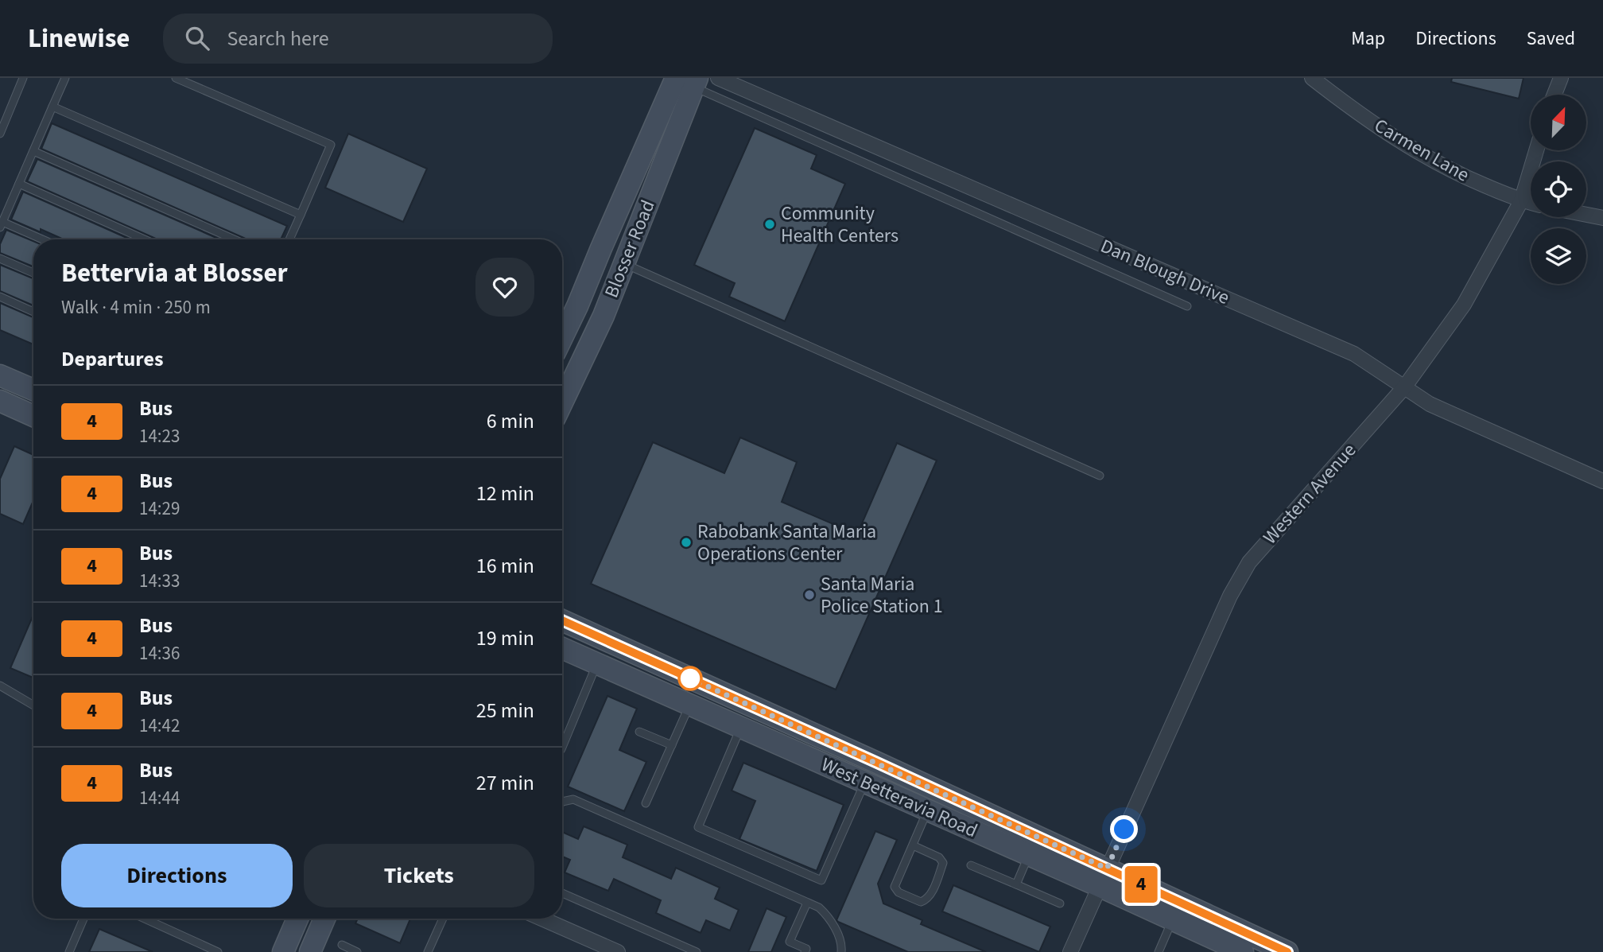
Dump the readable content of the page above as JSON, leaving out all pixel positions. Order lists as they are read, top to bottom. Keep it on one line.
{"streets":{"main road":["Blosser Road","West Betteravia Road"],"street":["Carmen Lane","Dan Blough Drive","Western Avenue"]},"crossings":[["Carmen Lane","Western Avenue"],["Dan Blough Drive","Western Avenue"],["Western Avenue","West Betteravia Road"]],"places":["Community Health Centers","Rabobank Santa Maria Operations Center","Santa Maria Police Station 1"],"lines":["bus line 4"],"north":"top right","page":{"header":"Linewise","search":"Search here","nav":["Map","Directions","Saved"],"on_map":"4","heading":[["Bettervia at Blosser","Walk · 4 min · 250 m"],"Departures"],"list":[{"mark":"4","name":"Bus","note":"14:23","value":"6 min"},{"mark":"4","name":"Bus","note":"14:29","value":"12 min"},{"mark":"4","name":"Bus","note":"14:33","value":"16 min"},{"mark":"4","name":"Bus","note":"14:36","value":"19 min"},{"mark":"4","name":"Bus","note":"14:42","value":"25 min"},{"mark":"4","name":"Bus","note":"14:44","value":"27 min"}],"buttons":["Directions","Tickets"]}}
